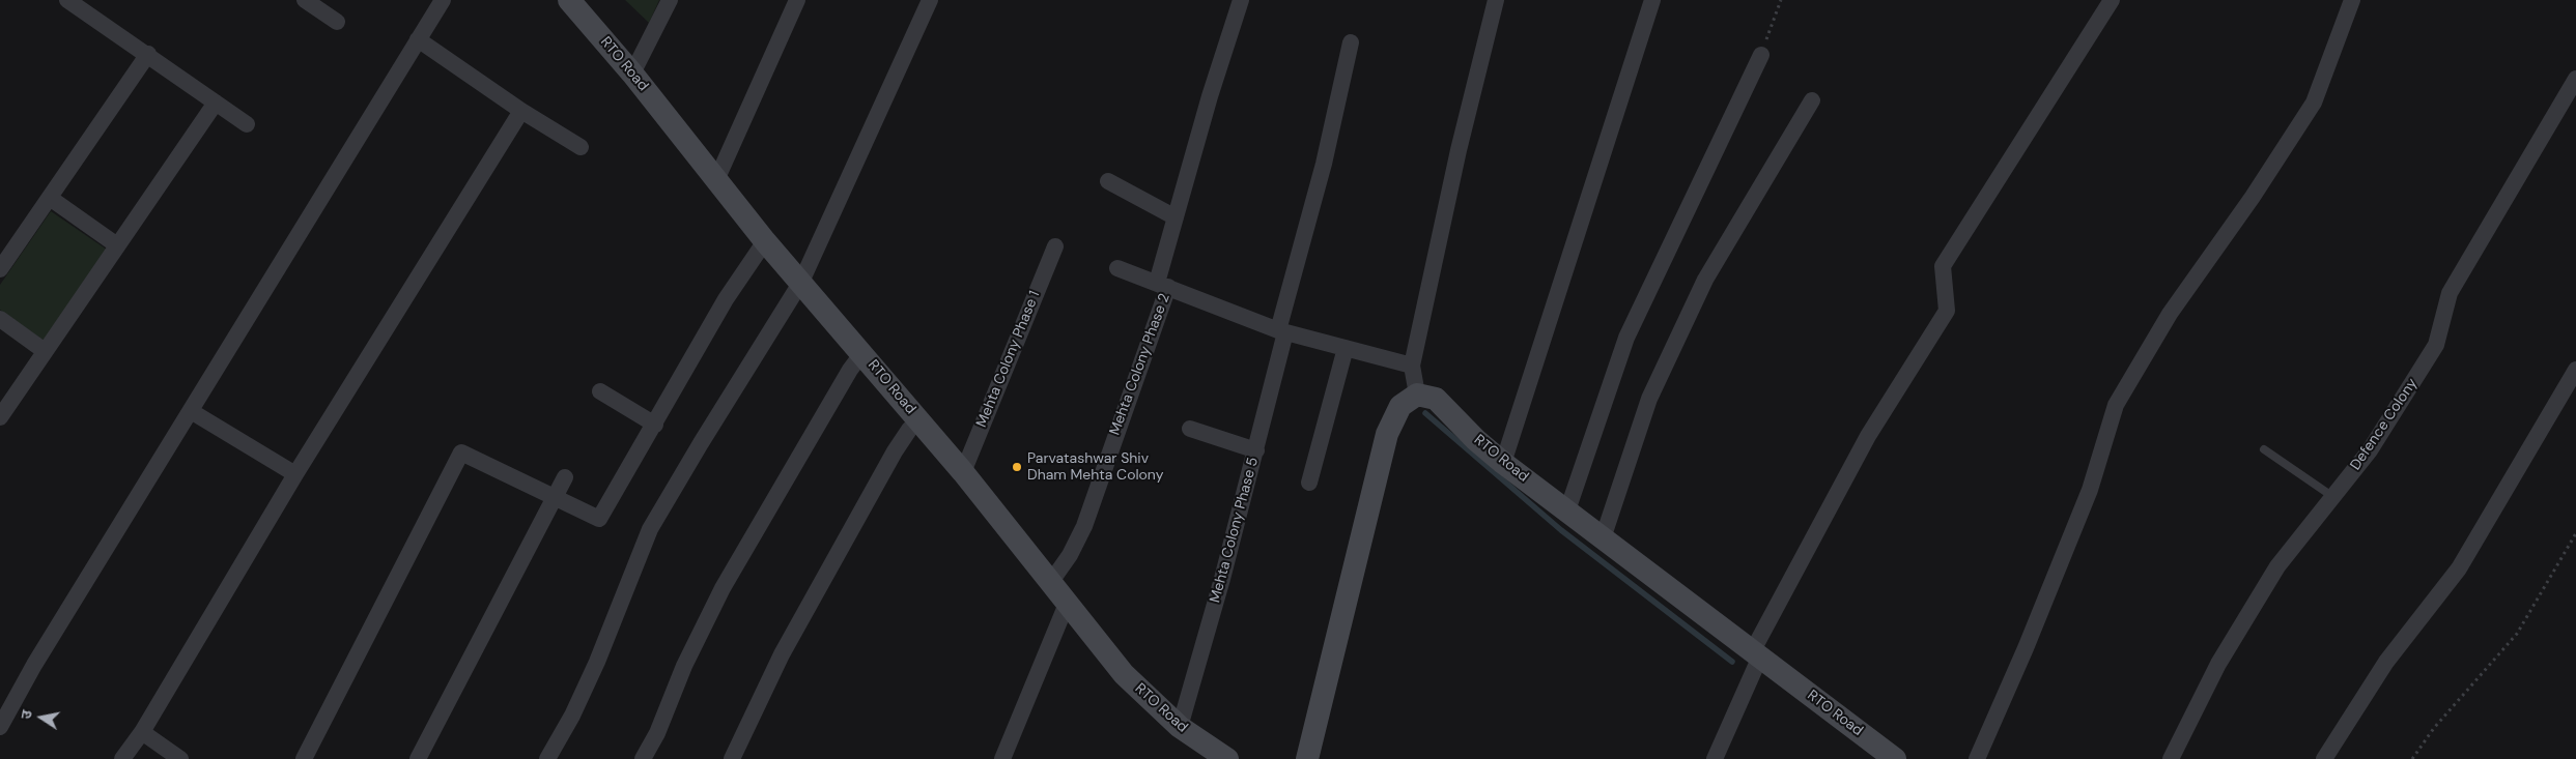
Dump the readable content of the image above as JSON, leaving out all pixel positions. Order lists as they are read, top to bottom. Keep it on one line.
{"streets":{"street":["RTO Road","Mehta Colony Phase 1","Mehta Colony Phase 2","Defence Colony","Mehta Colony Phase 5"]},"crossings":[["RTO Road","Mehta Colony Phase 1"],["RTO Road","Mehta Colony Phase 2"],["RTO Road","Mehta Colony Phase 5"]],"places":["Parvatashwar Shiv Dham Mehta Colony"],"north":"left"}
